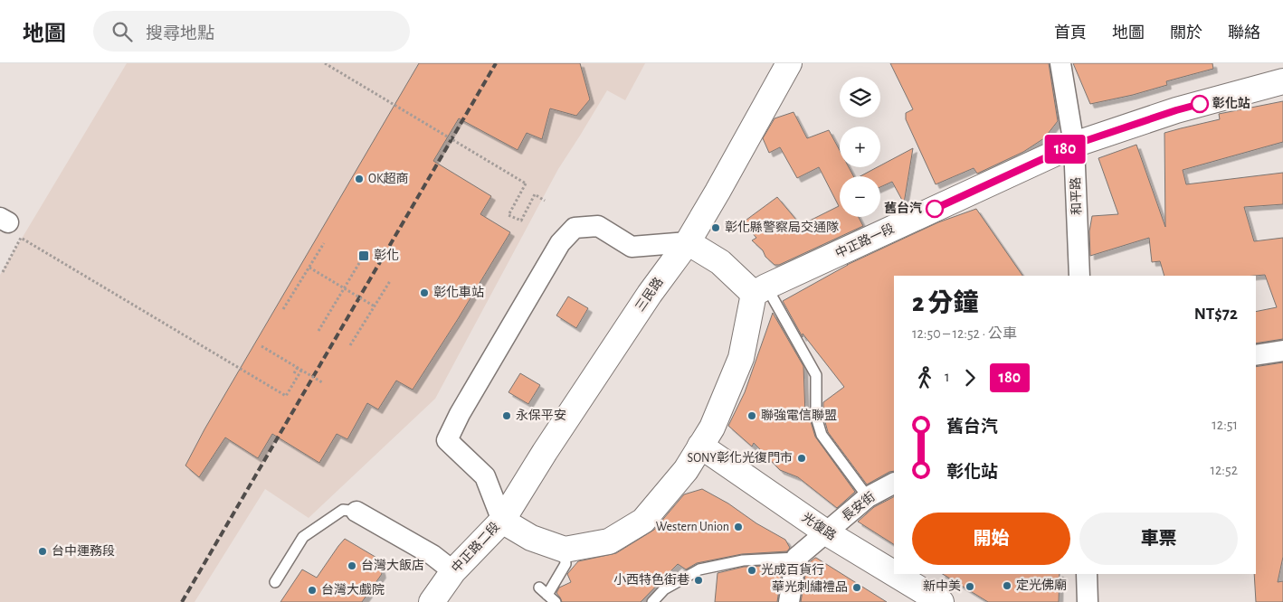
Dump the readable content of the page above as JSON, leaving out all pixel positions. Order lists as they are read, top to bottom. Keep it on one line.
{"streets":{"street":["和平路","中正路一段","三民路","長安街","光復路","中正路二段"]},"crossings":[["和平路","中正路一段"],["三民路","中正路二段"],["長安街","光復路"],["光復路","中正路二段"]],"places":{"other":["彰化站","OK超商","舊台汽","彰化縣警察局交通隊","彰化車站","永保平安","聯強電信聯盟","SONY彰化光復門市","Western Union","台中運務段","台灣大飯店","光成百貨行","小西特色街巷","定光佛廟","新中美","華光刺繡禮品","台灣大戲院"],"transit":["彰化"]},"lines":["bus line 180"],"page":{"header":"地圖","search":"搜尋地點","nav":["首頁","地圖","關於","聯絡"],"on_map":"180","map_buttons":["+","−"],"heading":["2 分鐘","12:50 – 12:52 · 公車","NT$72"],"legs":["1","180"],"list":[{"name":"舊台汽","value":"12:51"},{"name":"彰化站","value":"12:52"}],"buttons":["開始","車票"]}}
